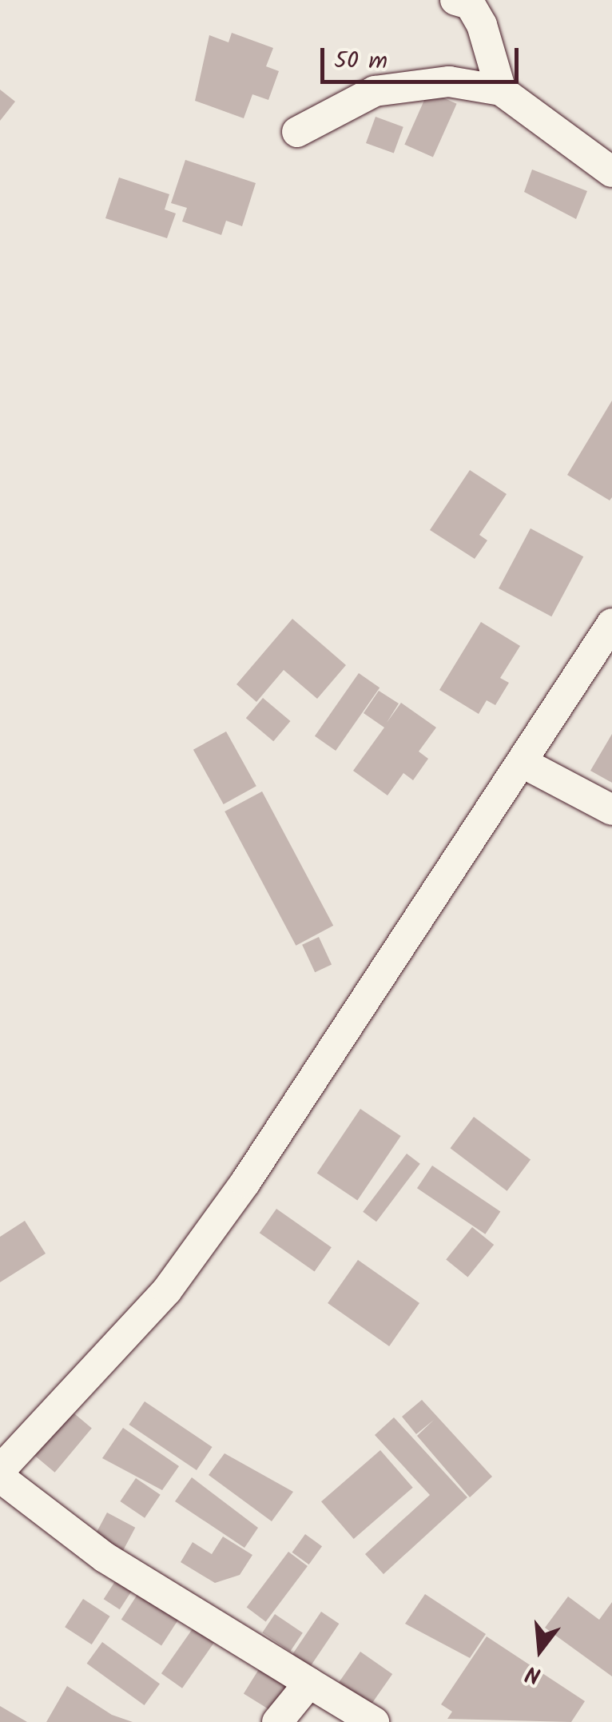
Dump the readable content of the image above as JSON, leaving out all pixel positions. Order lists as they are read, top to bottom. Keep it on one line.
{"scale_bar":"50 m","north":"bottom"}
